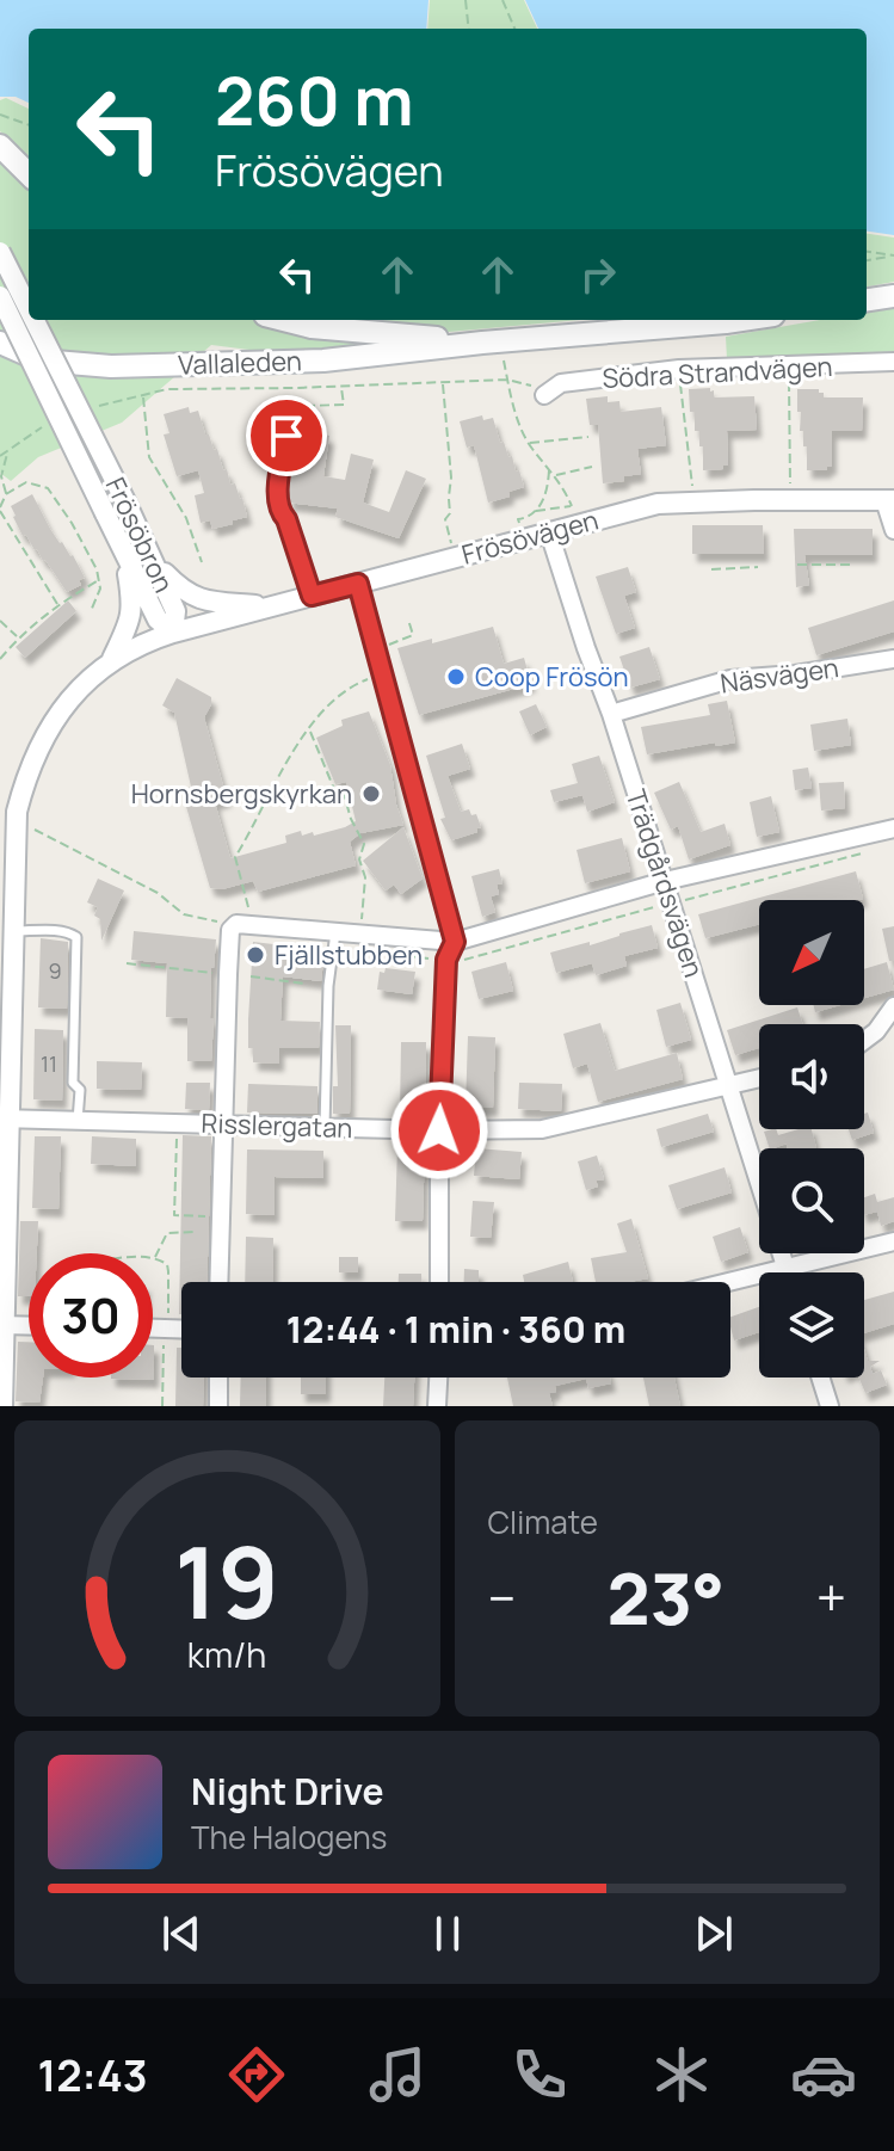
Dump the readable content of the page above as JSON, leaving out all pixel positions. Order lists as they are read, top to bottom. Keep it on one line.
{"streets":{"main road":["Vallaleden"],"street":["Södra Strandvägen","Frösöbron","Frösövägen","Näsvägen","Trädgårdsvägen","Risslergatan"]},"crossings":[["Frösöbron","Frösövägen"],["Frösövägen","Trädgårdsvägen"],["Näsvägen","Trädgårdsvägen"],["Trädgårdsvägen","Risslergatan"]],"places":["Coop Frösön","Hornsbergskyrkan","Fjällstubben"],"house_numbers":["9","11"],"north":"bottom left","page":{"turn":["260 m","Frösövägen"],"limit":"30","trip":"12:44 · 1 min · 360 m","tile":"Climate","heat":["−","23°","+"],"song":["Night Drive","The Halogens"],"tabs":"12:43","gauge":["19","km/h"]}}
